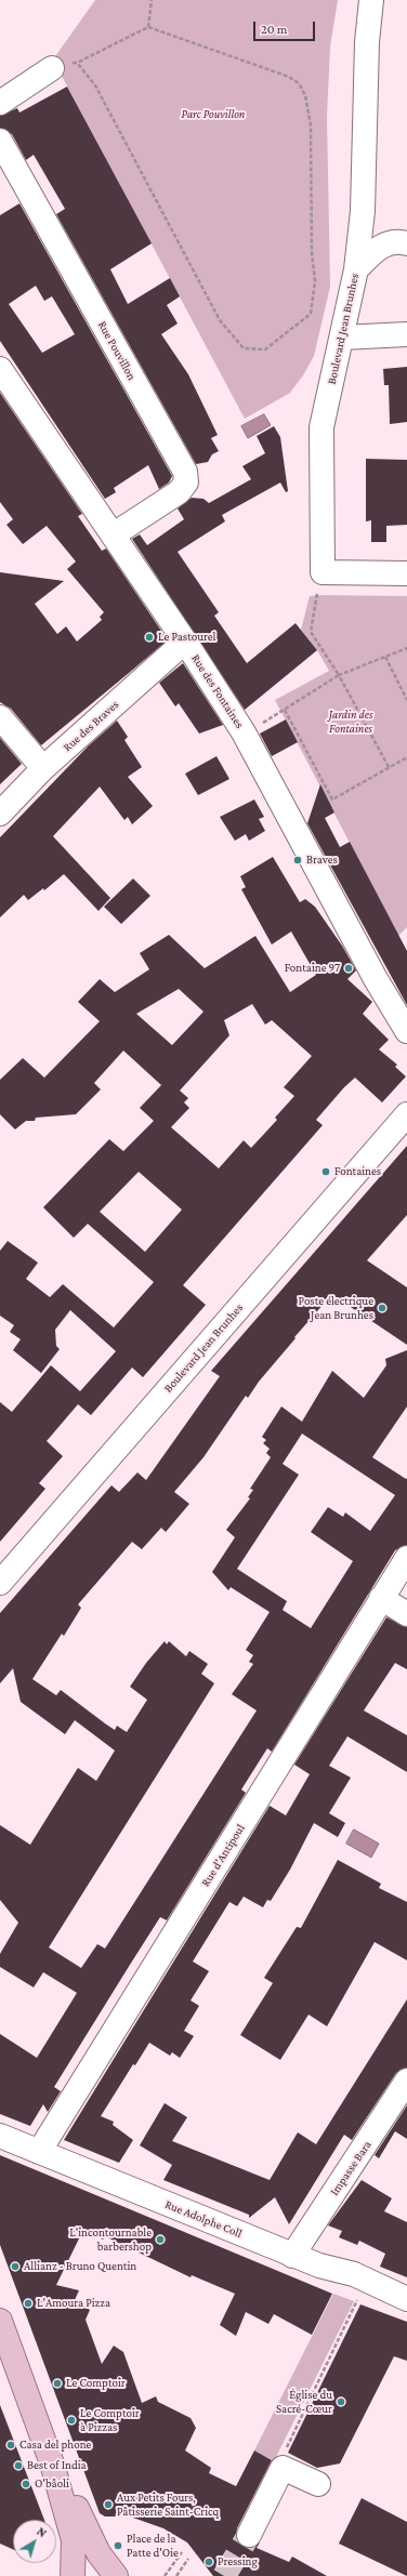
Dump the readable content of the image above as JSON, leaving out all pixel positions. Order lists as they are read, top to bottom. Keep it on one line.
{"streets":{"street":["Boulevard Jean Brunhes","Rue Pouvillon","Rue des Fontaines","Rue des Braves","Rue d'Antipoul","Impasse Bara","Rue Adolphe Coll"]},"crossings":[["Rue Pouvillon","Rue des Fontaines"],["Rue des Fontaines","Rue des Braves"],["Rue d'Antipoul","Rue Adolphe Coll"],["Impasse Bara","Rue Adolphe Coll"]],"parks":["Parc Pouvillon","Jardin des Fontaines"],"places":["Le Pastourel","Braves","Fontaine 97","Fontaines","Poste électrique Jean Brunhes","L'incontournable barbershop","Allianz - Bruno Quentin","L'Amoura Pizza","Le Comptoir","Église du Sacré-Cœur","Le Comptoir à Pizzas","Casa del phone","Best of India","O'bâoli","Aux Petits Fours, Pâtisserie Saint-Cricq","Place de la Patte d'Oie","Pressing"],"scale_bar":"20 m","north":"top right"}
